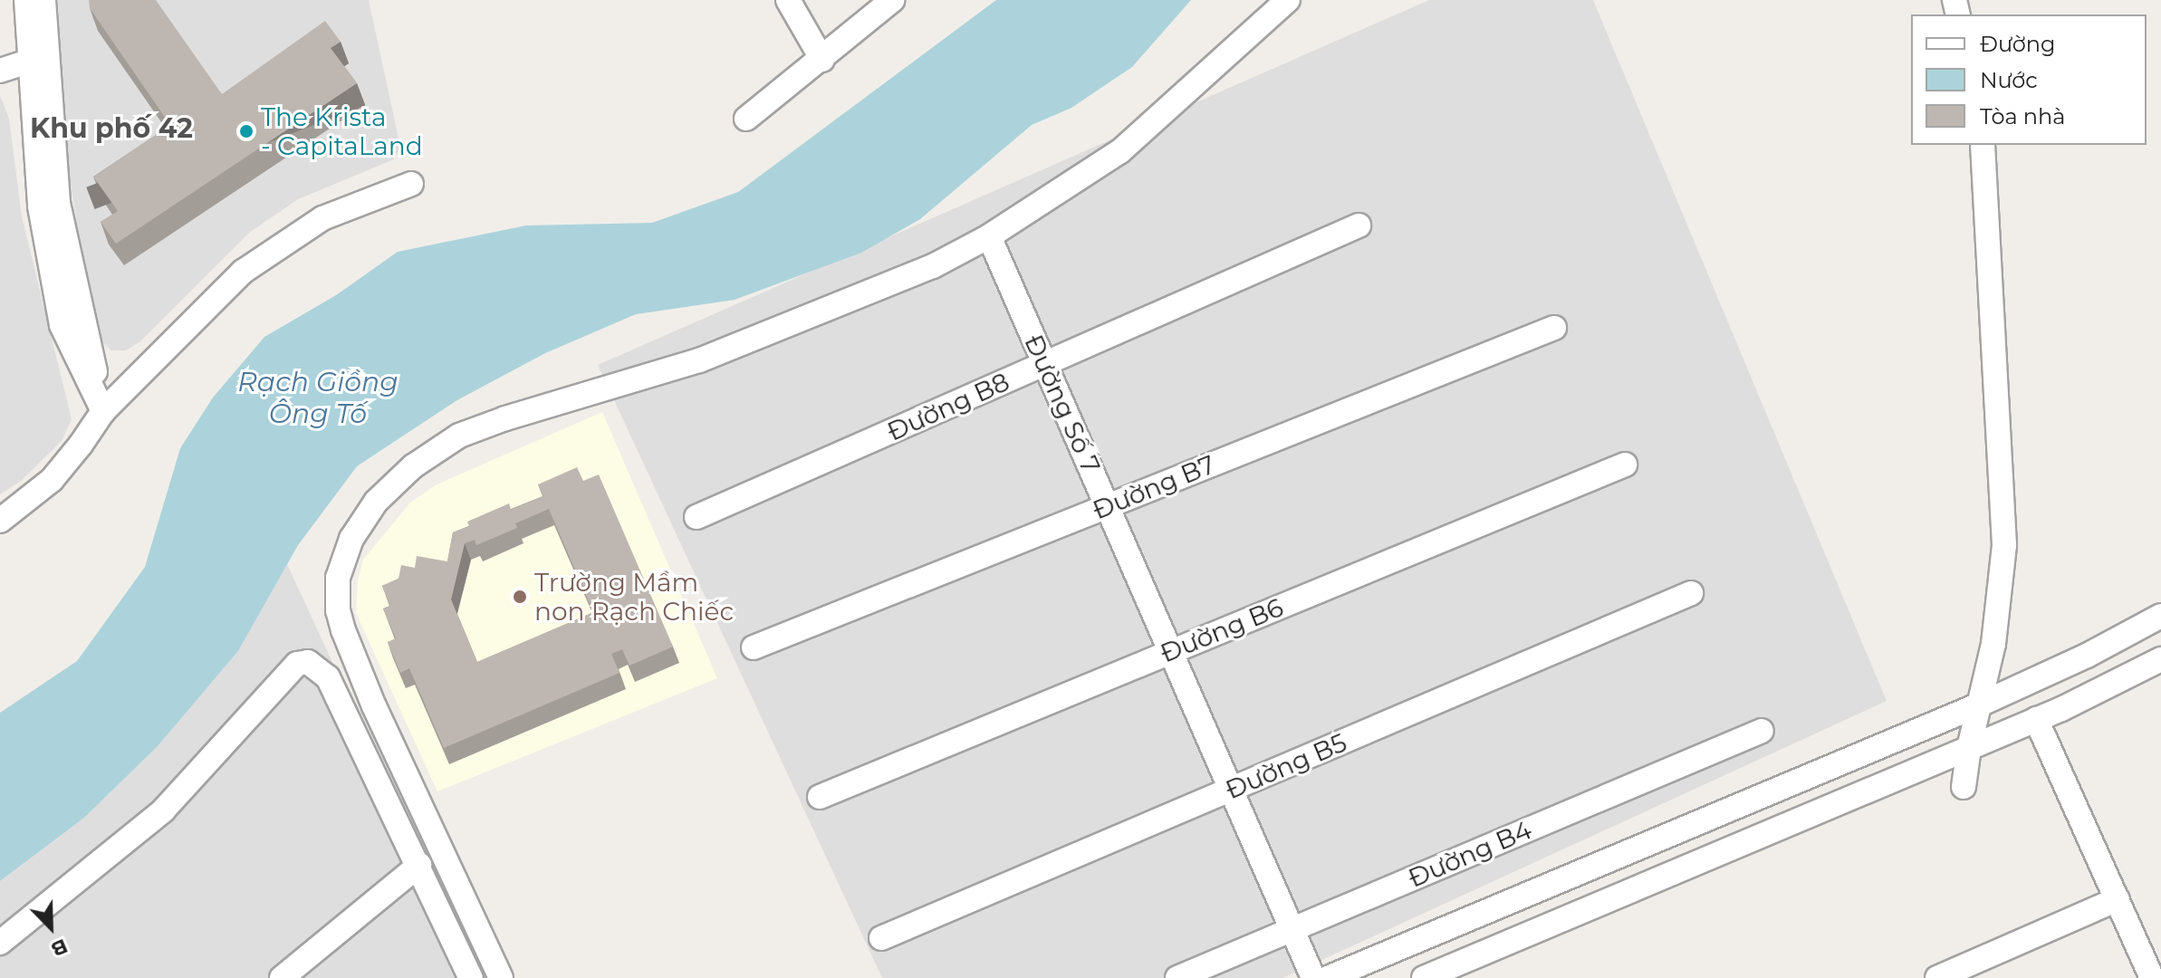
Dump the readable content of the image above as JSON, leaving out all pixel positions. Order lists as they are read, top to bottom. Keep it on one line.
{"streets":{"street":["Đường Số 7","Đường B8","Đường B7","Đường B6","Đường B5","Đường B4"]},"crossings":[["Đường Số 7","Đường B8"],["Đường Số 7","Đường B7"],["Đường Số 7","Đường B6"],["Đường Số 7","Đường B5"],["Đường Số 7","Đường B4"]],"districts":["Khu phố 42"],"water":["Rạch Giồng Ông Tố"],"places":["The Krista - CapitaLand","Trường Mầm non Rạch Chiếc"],"legend":["Đường","Nước","Tòa nhà"],"north":"bottom right"}
